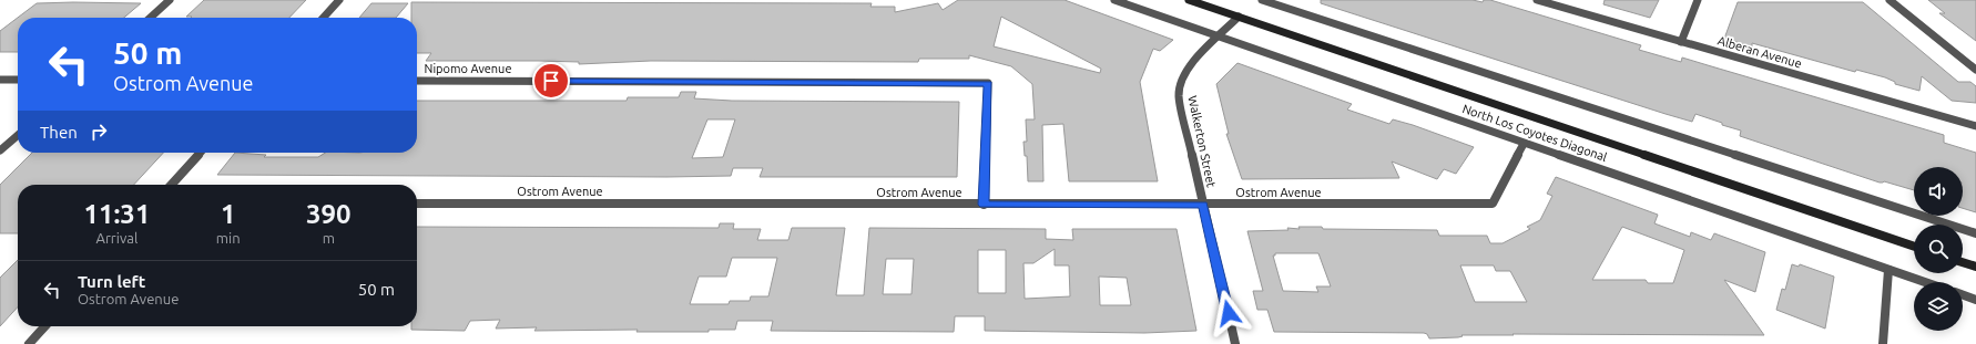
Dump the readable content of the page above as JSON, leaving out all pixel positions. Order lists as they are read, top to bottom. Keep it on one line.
{"streets":{"main road":["North Los Coyotes Diagonal"],"street":["Alberan Avenue","Nipomo Avenue","Walkerton Street","Ostrom Avenue"]},"crossings":[["Nipomo Avenue","Ostrom Avenue"],["North Los Coyotes Diagonal","Walkerton Street"],["North Los Coyotes Diagonal","Ostrom Avenue"],["Walkerton Street","Ostrom Avenue"]],"page":{"turn":["50 m","Ostrom Avenue"],"then":"Then","eta":["11:31","Arrival","1","min","390","m"],"list":[{"name":"Turn left","note":"Ostrom Avenue","value":"50 m"}]}}
